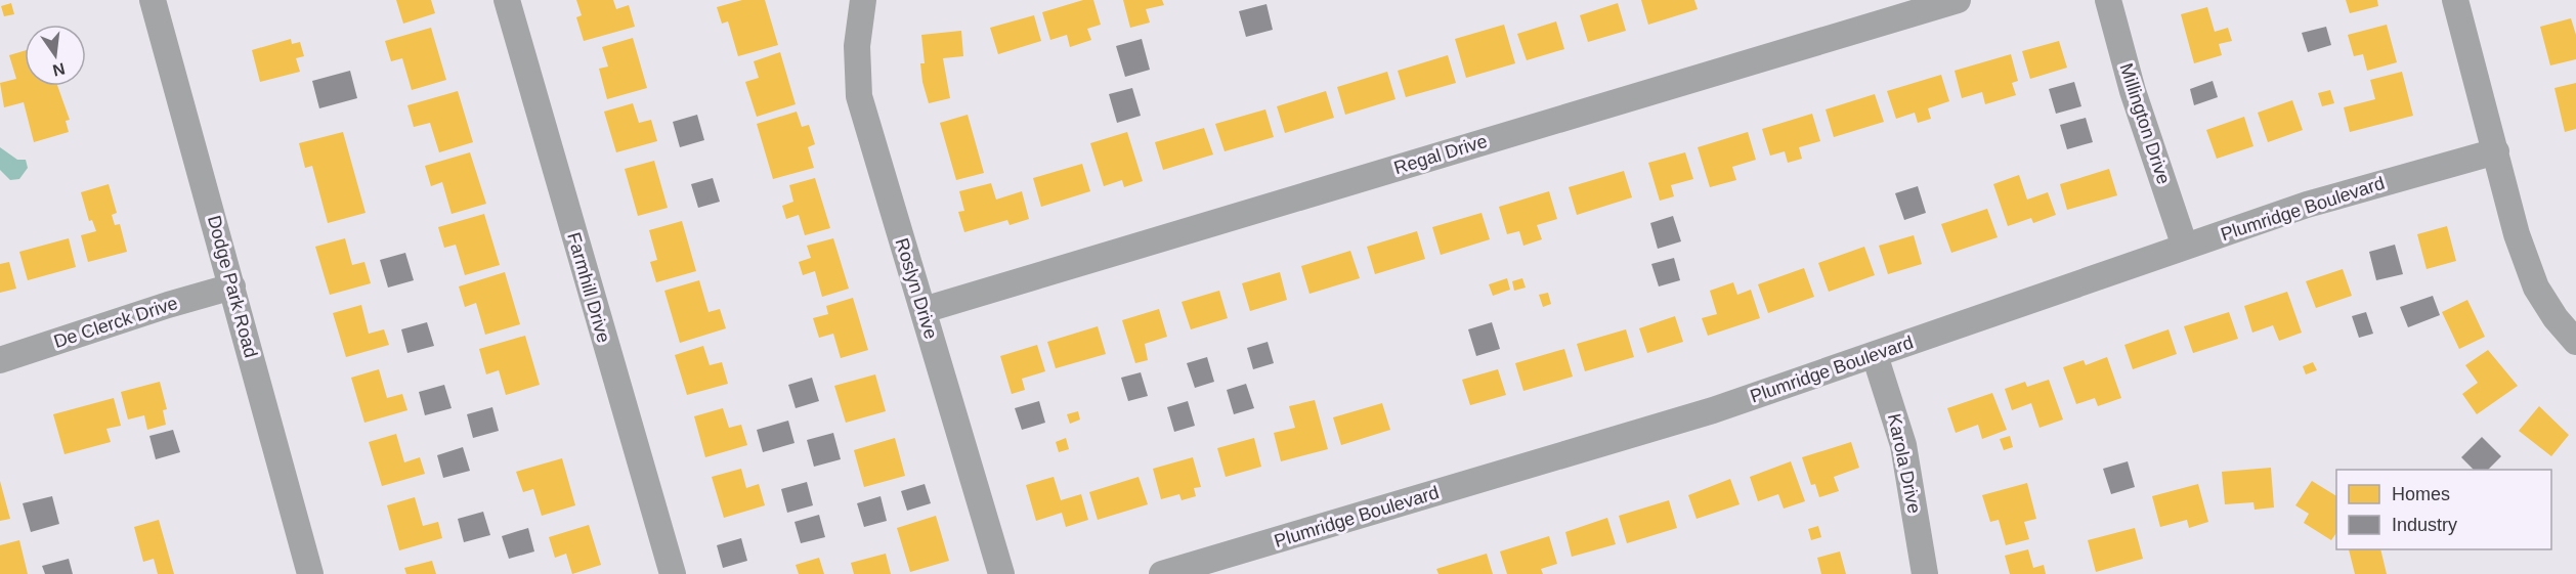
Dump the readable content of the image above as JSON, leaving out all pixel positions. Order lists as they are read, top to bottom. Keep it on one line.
{"streets":{"street":["Millington Drive","Regal Drive","Plumridge Boulevard","Dodge Park Road","Farmhill Drive","Roslyn Drive","De Clerck Drive","Karola Drive"]},"crossings":[["Millington Drive","Plumridge Boulevard"],["Regal Drive","Roslyn Drive"],["Plumridge Boulevard","Karola Drive"],["Dodge Park Road","De Clerck Drive"]],"legend":["Homes","Industry"],"north":"bottom"}
